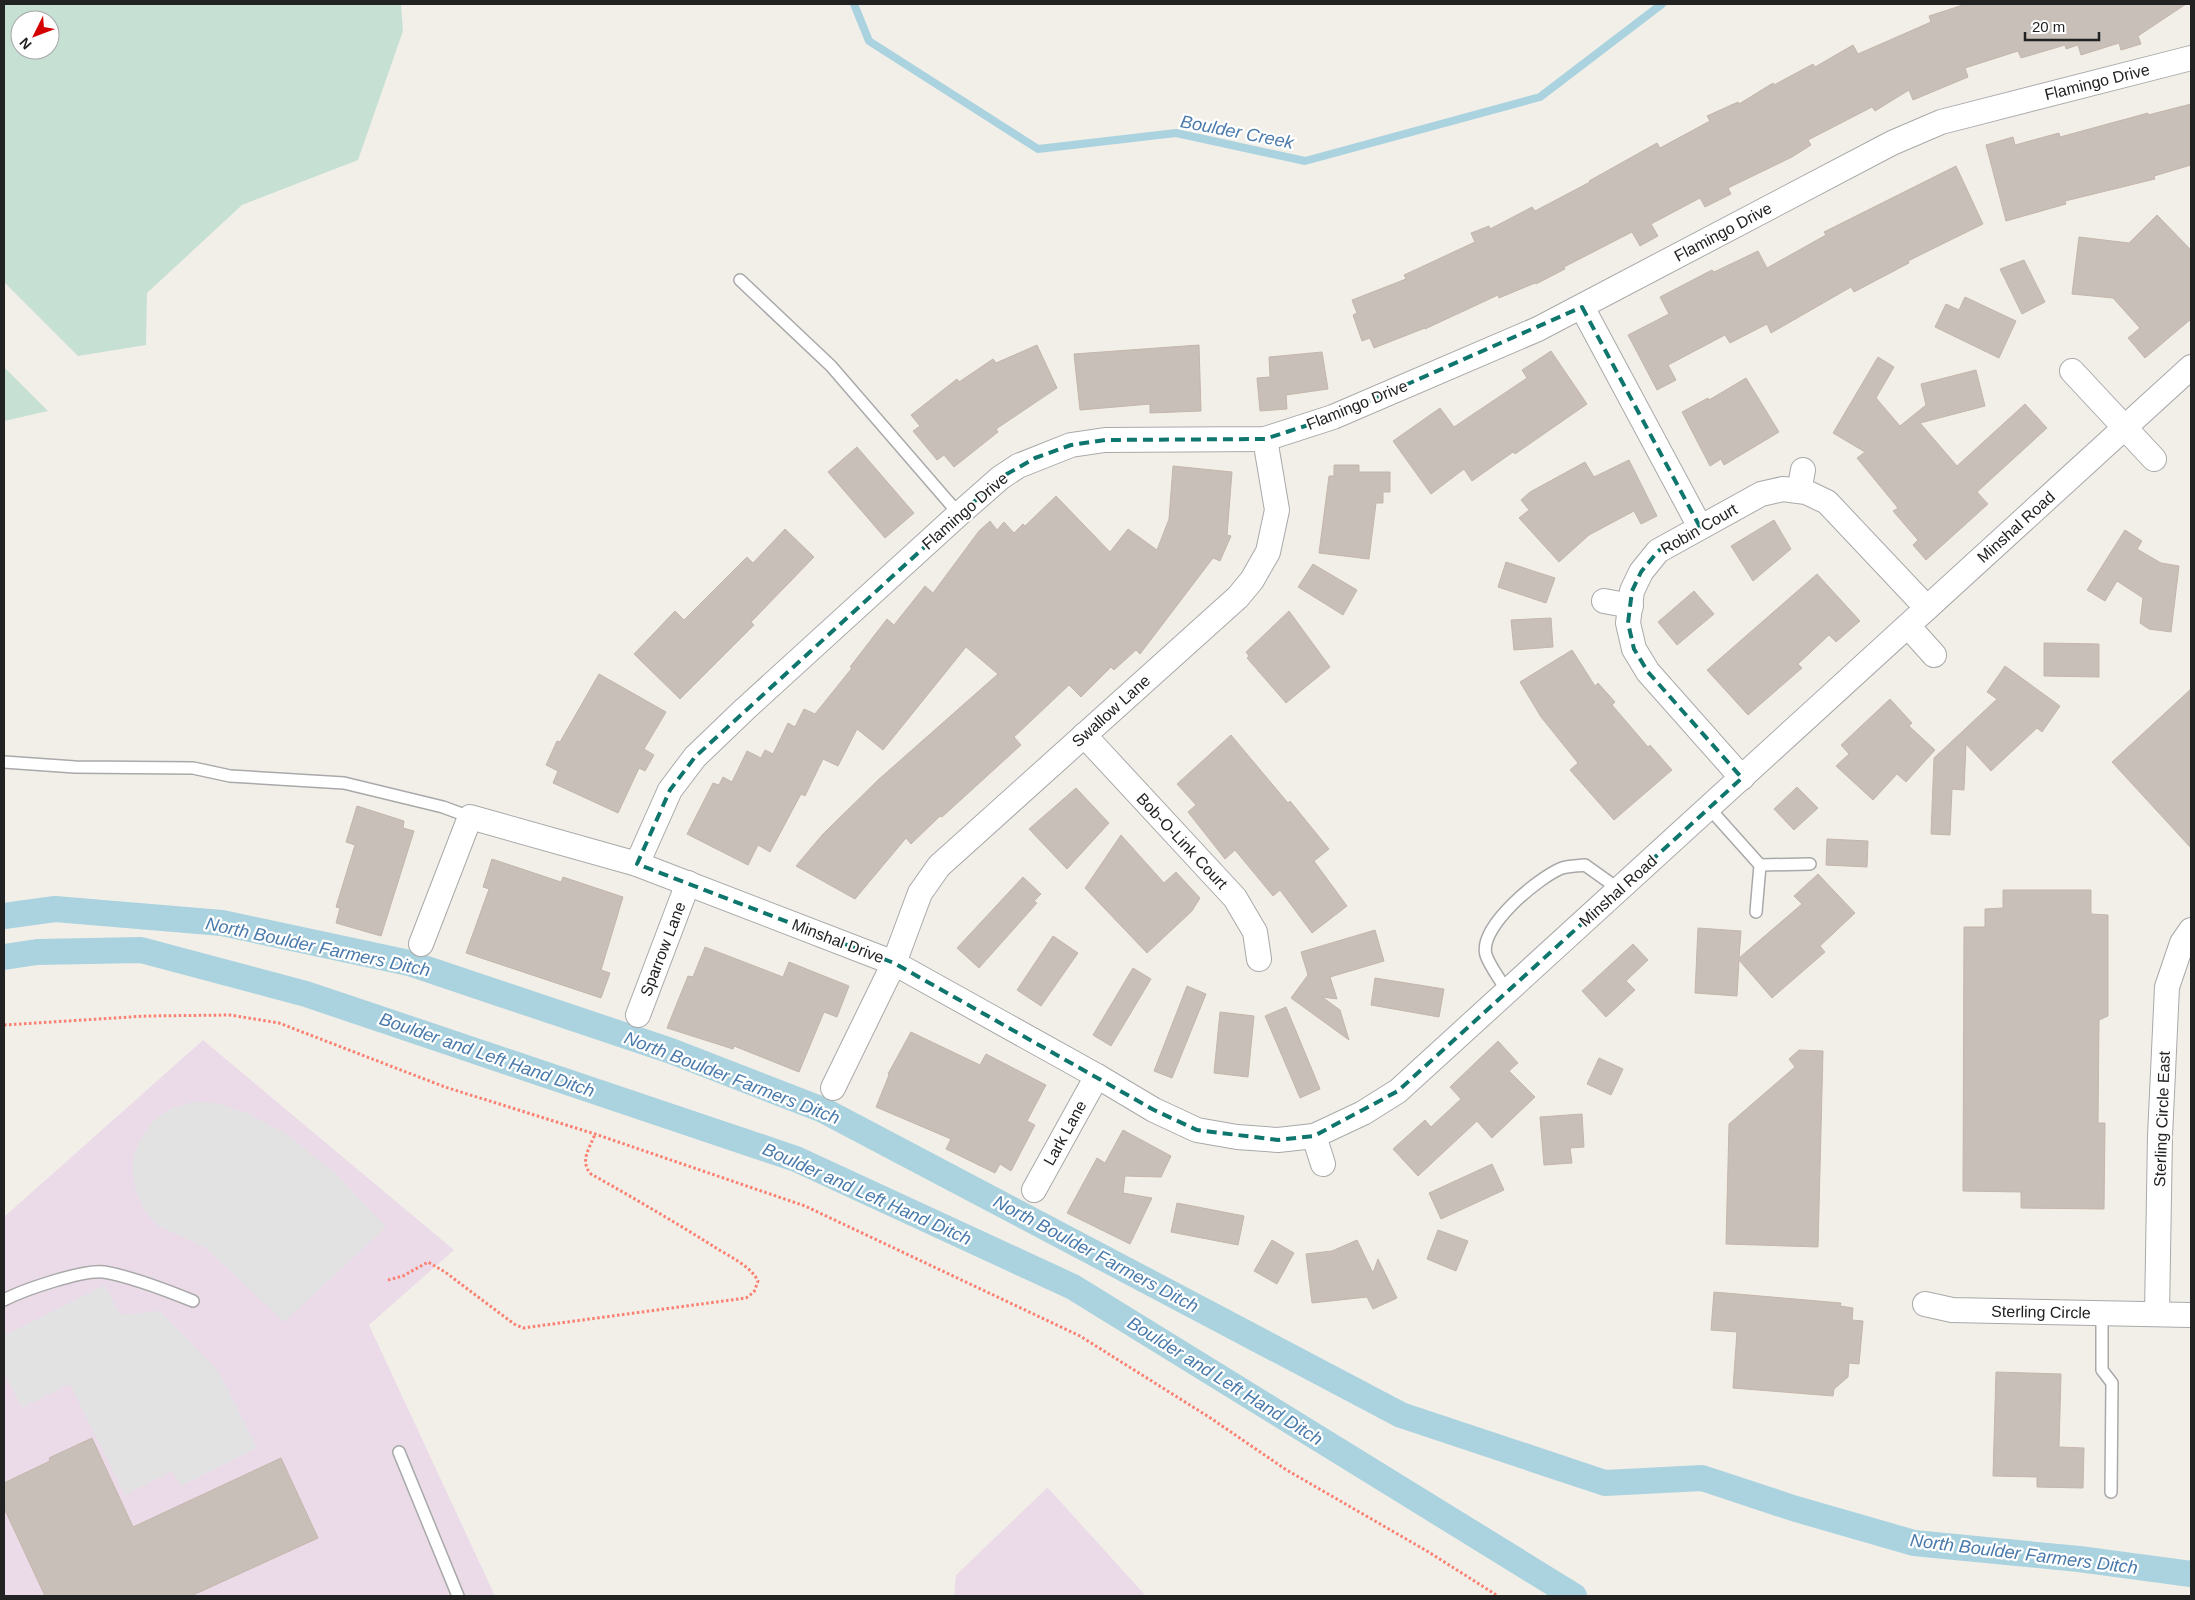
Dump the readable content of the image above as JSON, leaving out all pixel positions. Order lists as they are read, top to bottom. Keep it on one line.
{"streets":{"street":["Flamingo Drive","Minshal Road","Robin Court","Swallow Lane","Bob-O-Link Court","Minshal Drive","Sparrow Lane","Sterling Circle East","Lark Lane","Sterling Circle"]},"crossings":[["Flamingo Drive","Swallow Lane"],["Flamingo Drive","Minshal Drive"],["Minshal Road","Robin Court"],["Minshal Road","Minshal Drive"],["Swallow Lane","Bob-O-Link Court"],["Swallow Lane","Minshal Drive"],["Minshal Drive","Sparrow Lane"],["Minshal Drive","Lark Lane"],["Sterling Circle East","Sterling Circle"]],"water":["Boulder Creek","North Boulder Farmers Ditch","Boulder and Left Hand Ditch"],"scale_bar":"20 m","north":"bottom left"}
